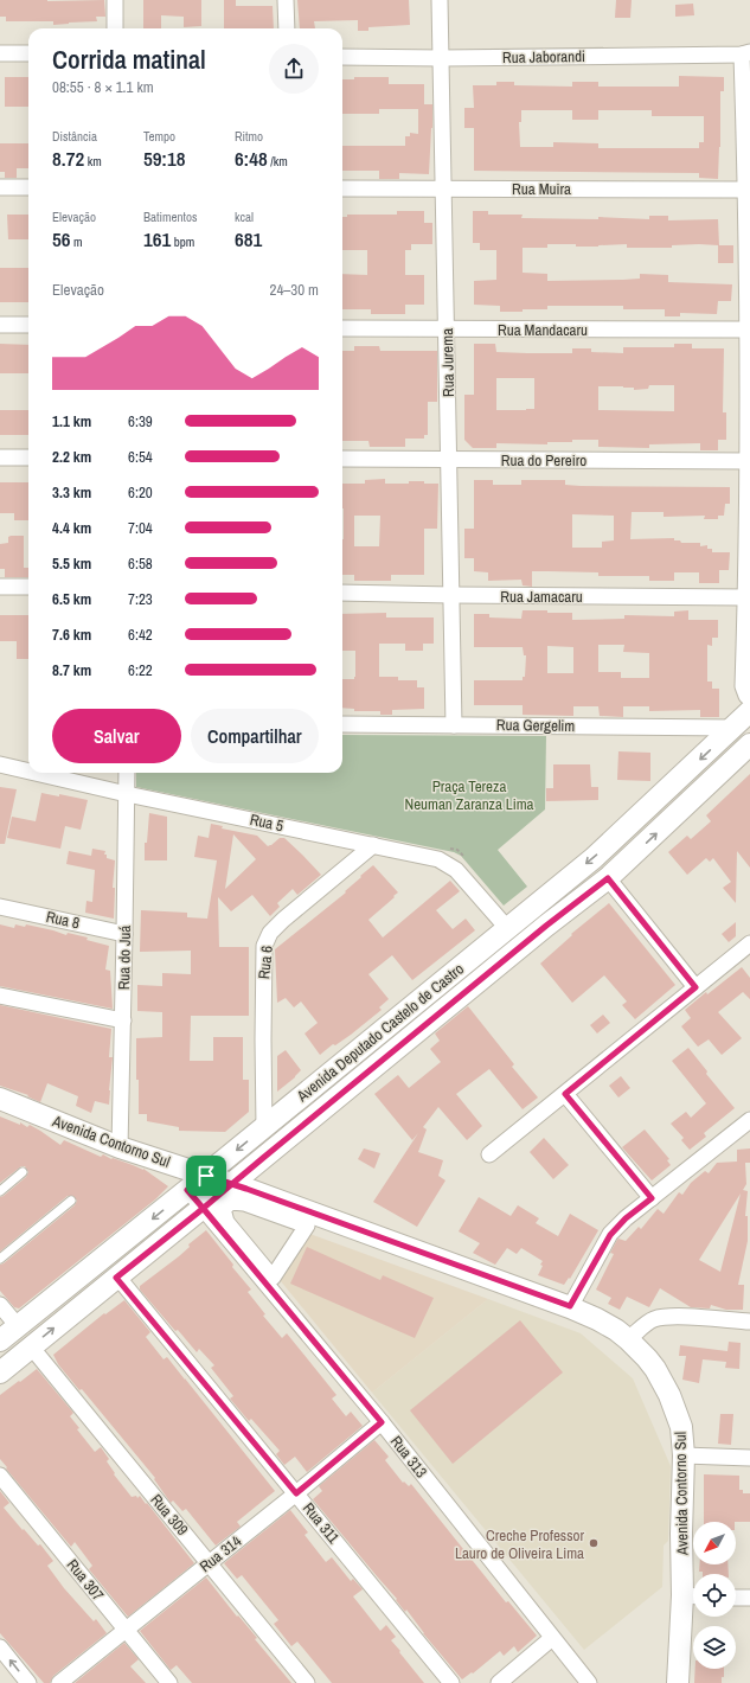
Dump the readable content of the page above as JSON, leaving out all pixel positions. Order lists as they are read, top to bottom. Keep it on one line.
{"streets":{"main road":["Avenida Deputado Castelo de Castro","Avenida Contorno Sul"],"street":["Rua Jaborandi","Rua Muira","Rua Mandacaru","Rua Jurema","Rua do Pereiro","Rua Jamacaru","Rua Gergelim","Rua 5","Rua 8","Rua do Juá","Rua 6","Rua 313","Rua 309","Rua 311","Rua 314","Rua 307"]},"crossings":[["Rua Jaborandi","Rua Jurema"],["Rua Muira","Rua Jurema"],["Rua Mandacaru","Rua Jurema"],["Rua Jurema","Rua do Pereiro"],["Rua Jurema","Rua Jamacaru"],["Rua Jurema","Rua Gergelim"],["Rua Gergelim","Avenida Deputado Castelo de Castro"],["Rua 5","Rua do Juá"],["Rua 5","Rua 6"],["Rua 5","Avenida Deputado Castelo de Castro"],["Rua 8","Rua do Juá"],["Rua do Juá","Avenida Contorno Sul"],["Rua 6","Avenida Deputado Castelo de Castro"],["Avenida Deputado Castelo de Castro","Avenida Contorno Sul"],["Avenida Deputado Castelo de Castro","Rua 313"],["Avenida Deputado Castelo de Castro","Rua 309"],["Avenida Deputado Castelo de Castro","Rua 311"],["Rua 313","Rua 314"],["Rua 309","Rua 314"],["Rua 311","Rua 314"],["Rua 314","Rua 307"]],"parks":["Praça Tereza Neuman Zaranza Lima"],"places":["Creche Professor Lauro de Oliveira Lima"],"north":"bottom left","page":{"heading":["Corrida matinal","08:55 · 8 × 1.1 km"],"stats":[["Distância","8.72 km"],["Tempo","59:18"],["Ritmo","6:48 /km"],["Elevação","56 m"],["Batimentos","161 bpm"],["kcal","681"]],"chart":["Elevação","24–30 m"],"list":[{"name":"1.1 km","note":"6:39"},{"name":"2.2 km","note":"6:54"},{"name":"3.3 km","note":"6:20"},{"name":"4.4 km","note":"7:04"},{"name":"5.5 km","note":"6:58"},{"name":"6.5 km","note":"7:23"},{"name":"7.6 km","note":"6:42"},{"name":"8.7 km","note":"6:22"}],"buttons":["Salvar","Compartilhar"]}}
